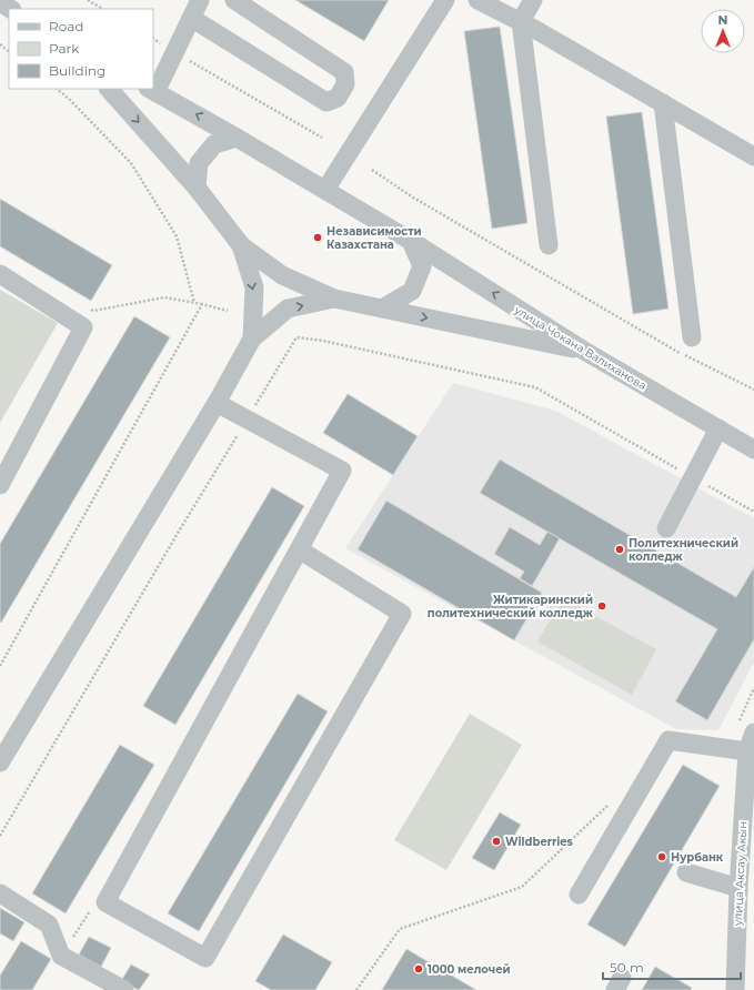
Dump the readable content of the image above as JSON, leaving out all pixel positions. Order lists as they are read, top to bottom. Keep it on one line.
{"streets":{"street":["улица Чокана Валиханова","улица Аксау Акын"]},"places":["Независимости Казахстана","Политехнический колледж","Житикаринский политехнический колледж","Wildberries","Нурбанк","1000 мелочей"],"legend":["Road","Park","Building"],"scale_bar":"50 m","north":"top"}
